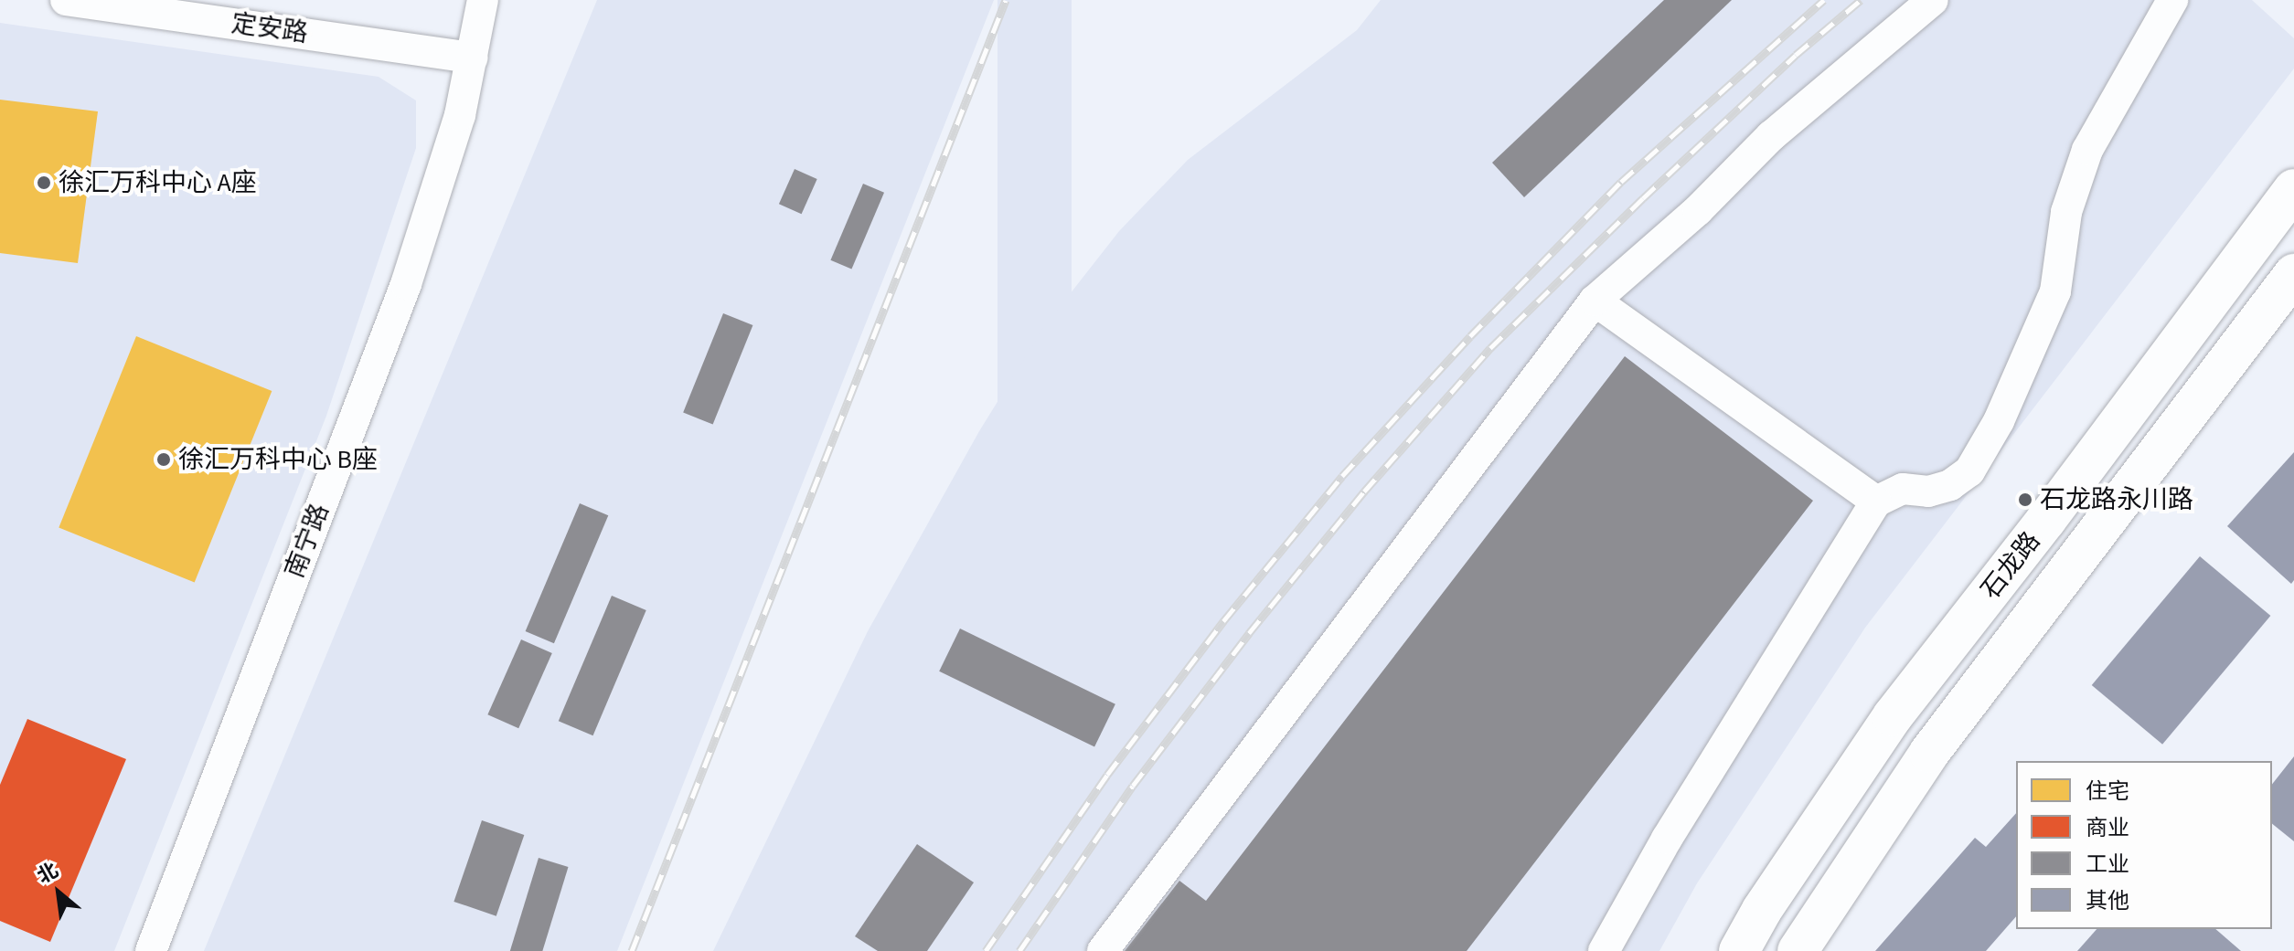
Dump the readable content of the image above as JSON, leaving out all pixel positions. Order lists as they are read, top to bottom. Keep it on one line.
{"streets":{"main road":["石龙路"],"street":["定安路","南宁路"]},"crossings":[["定安路","南宁路"]],"places":["徐汇万科中心 A座","徐汇万科中心 B座","石龙路永川路"],"legend":["住宅","商业","工业","其他"],"north":"top left"}
